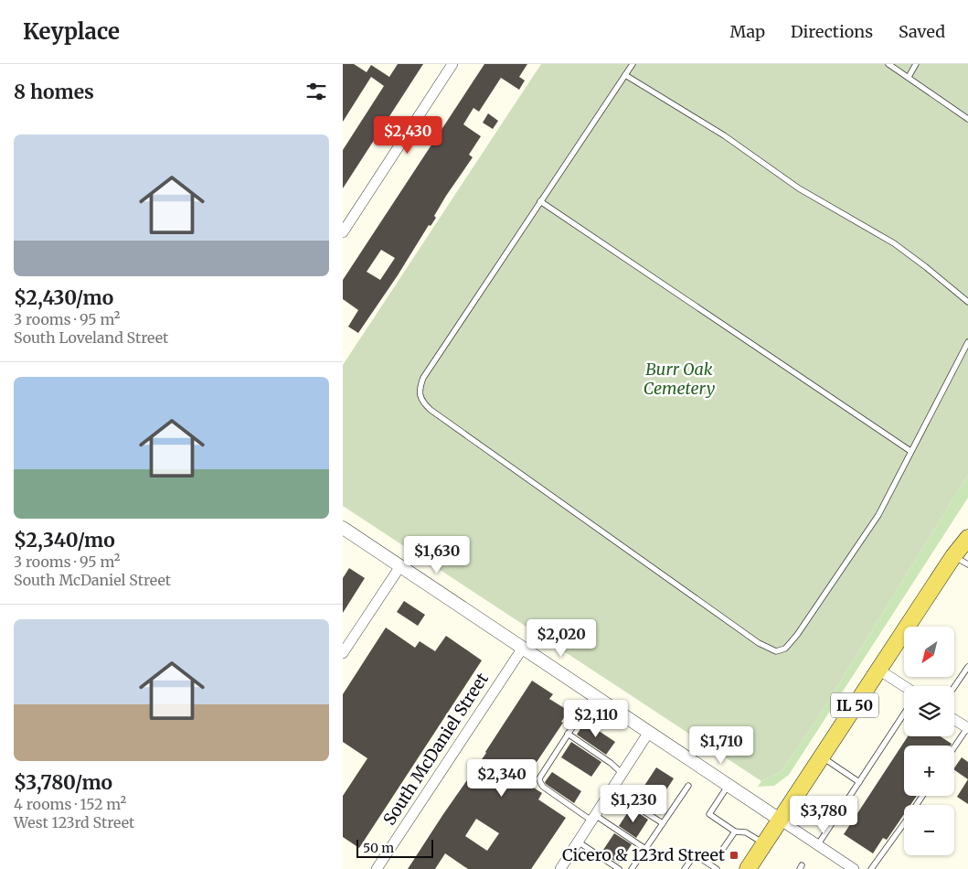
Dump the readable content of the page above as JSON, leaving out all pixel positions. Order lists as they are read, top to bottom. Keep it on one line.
{"streets":{"main road":["IL 50"],"street":["South McDaniel Street"]},"parks":["Burr Oak Cemetery"],"places":{"transit":["Cicero & 123rd Street"]},"scale_bar":"50 m","north":"bottom left","page":{"header":"Keyplace","nav":["Map","Directions","Saved"],"heading":"8 homes","price":["$2,430","$1,630","$2,020","$2,110","$1,710","$2,340","$1,230","$3,780"],"list":[{"name":"$2,430/mo","note":"3 rooms · 95 m² · South Loveland Street"},{"name":"$2,340/mo","note":"3 rooms · 95 m² · South McDaniel Street"},{"name":"$3,780/mo","note":"4 rooms · 152 m² · West 123rd Street"}],"map_buttons":["+","−"],"scale":"50 m"}}
